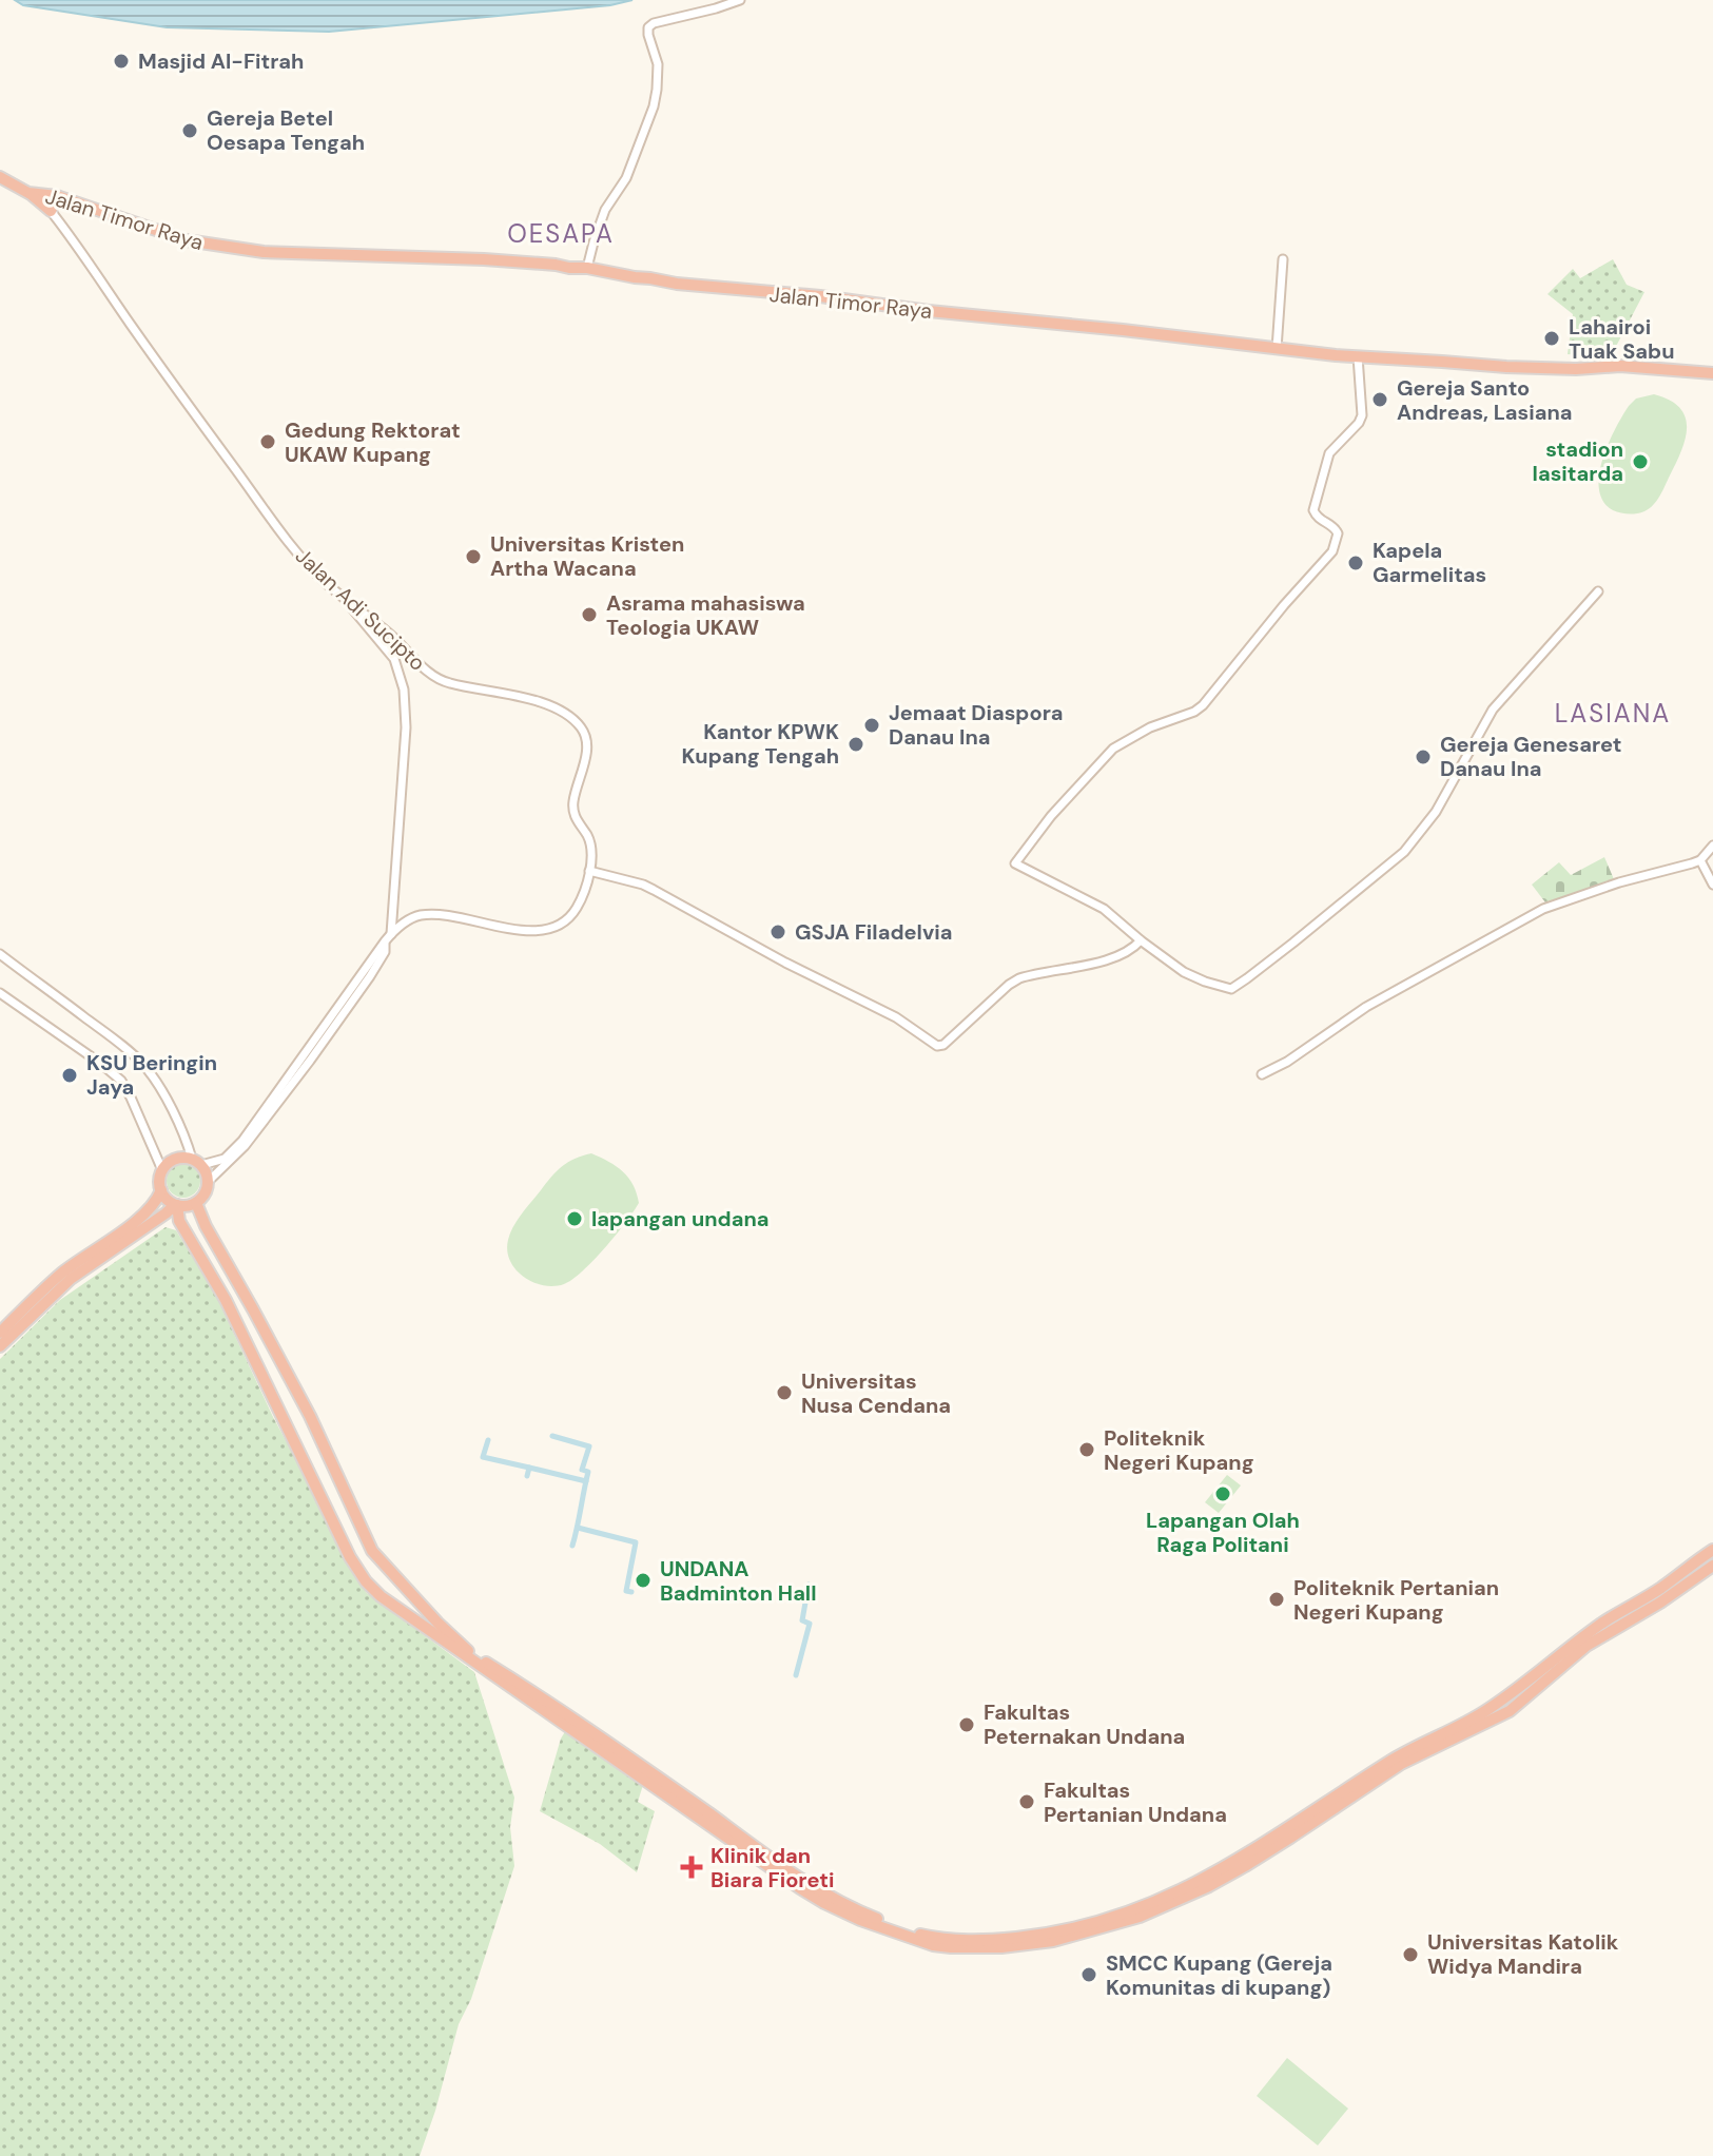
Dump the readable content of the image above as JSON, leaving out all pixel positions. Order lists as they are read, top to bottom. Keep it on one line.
{"streets":{"highway":["Jalan Timor Raya"],"street":["Jalan Adi Sucipto"]},"districts":["OESAPA","LASIANA"],"places":{"other":["Masjid Al-Fitrah","Gereja Betel Oesapa Tengah","Lahairoi Tuak Sabu","Gereja Santo Andreas, Lasiana","Gedung Rektorat UKAW Kupang","stadion lasitarda","Universitas Kristen Artha Wacana","Kapela Garmelitas","Asrama mahasiswa Teologia UKAW","Jemaat Diaspora Danau Ina","Kantor KPWK Kupang Tengah","Gereja Genesaret Danau Ina","GSJA Filadelvia","KSU Beringin Jaya","lapangan undana","Universitas Nusa Cendana","Politeknik Negeri Kupang","Lapangan Olah Raga Politani","UNDANA Badminton Hall","Politeknik Pertanian Negeri Kupang","Fakultas Peternakan Undana","Fakultas Pertanian Undana","Universitas Katolik Widya Mandira","SMCC Kupang (Gereja Komunitas di kupang)"],"health":["Klinik dan Biara Fioreti"]}}
